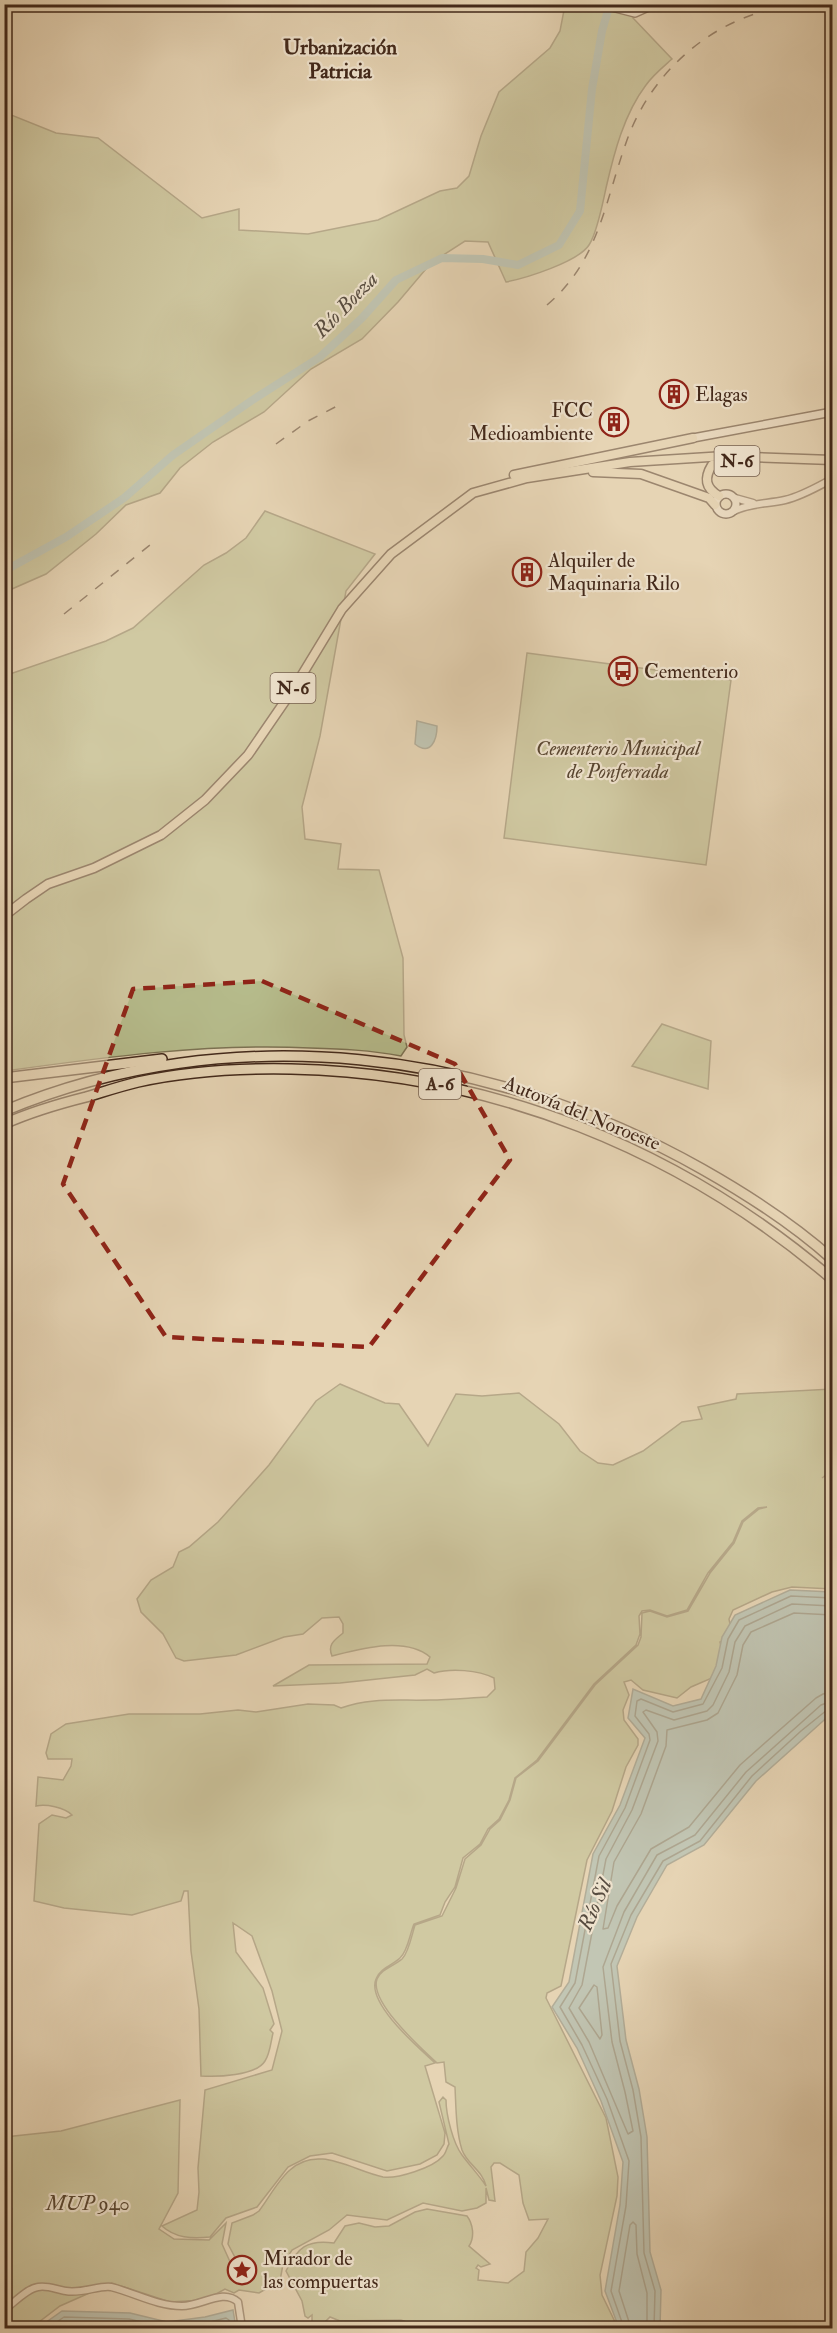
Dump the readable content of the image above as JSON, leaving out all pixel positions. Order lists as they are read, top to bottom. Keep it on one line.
{"streets":{"highway":["N-6","A-6","Autovía del Noroeste"]},"districts":["Urbanización Patricia"],"water":["Río Boeza","Río Sil"],"parks":["Cementerio Municipal de Ponferrada","MUP 940"],"places":{"building":["Elagas","FCC Medioambiente","Alquiler de Maquinaria Rilo"],"bus stop":["Cementerio"],"place":["Mirador de las compuertas"]}}
